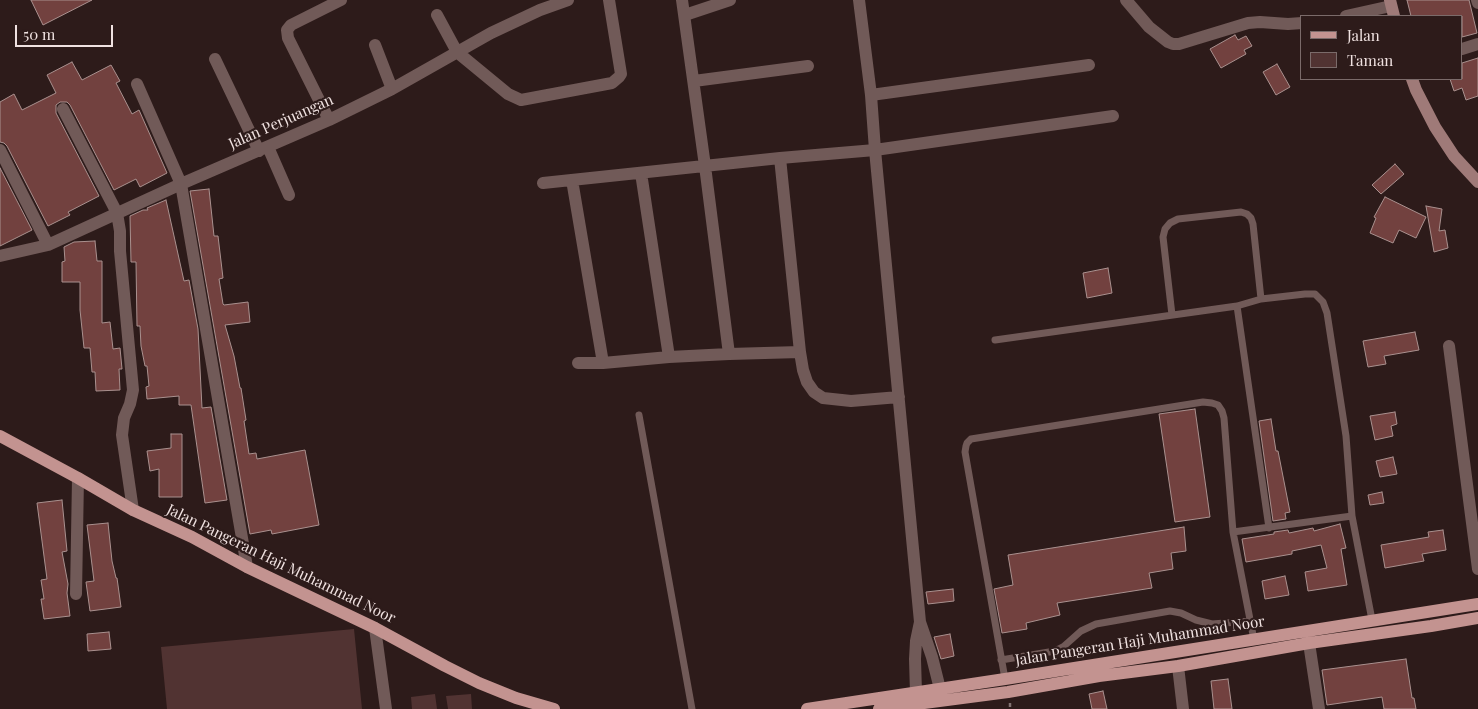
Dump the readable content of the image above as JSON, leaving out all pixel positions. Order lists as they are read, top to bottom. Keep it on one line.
{"streets":{"main road":["Jalan Pangeran Haji Muhammad Noor"],"street":["Jalan Perjuangan"]},"legend":["Jalan","Taman"],"scale_bar":"50 m"}
